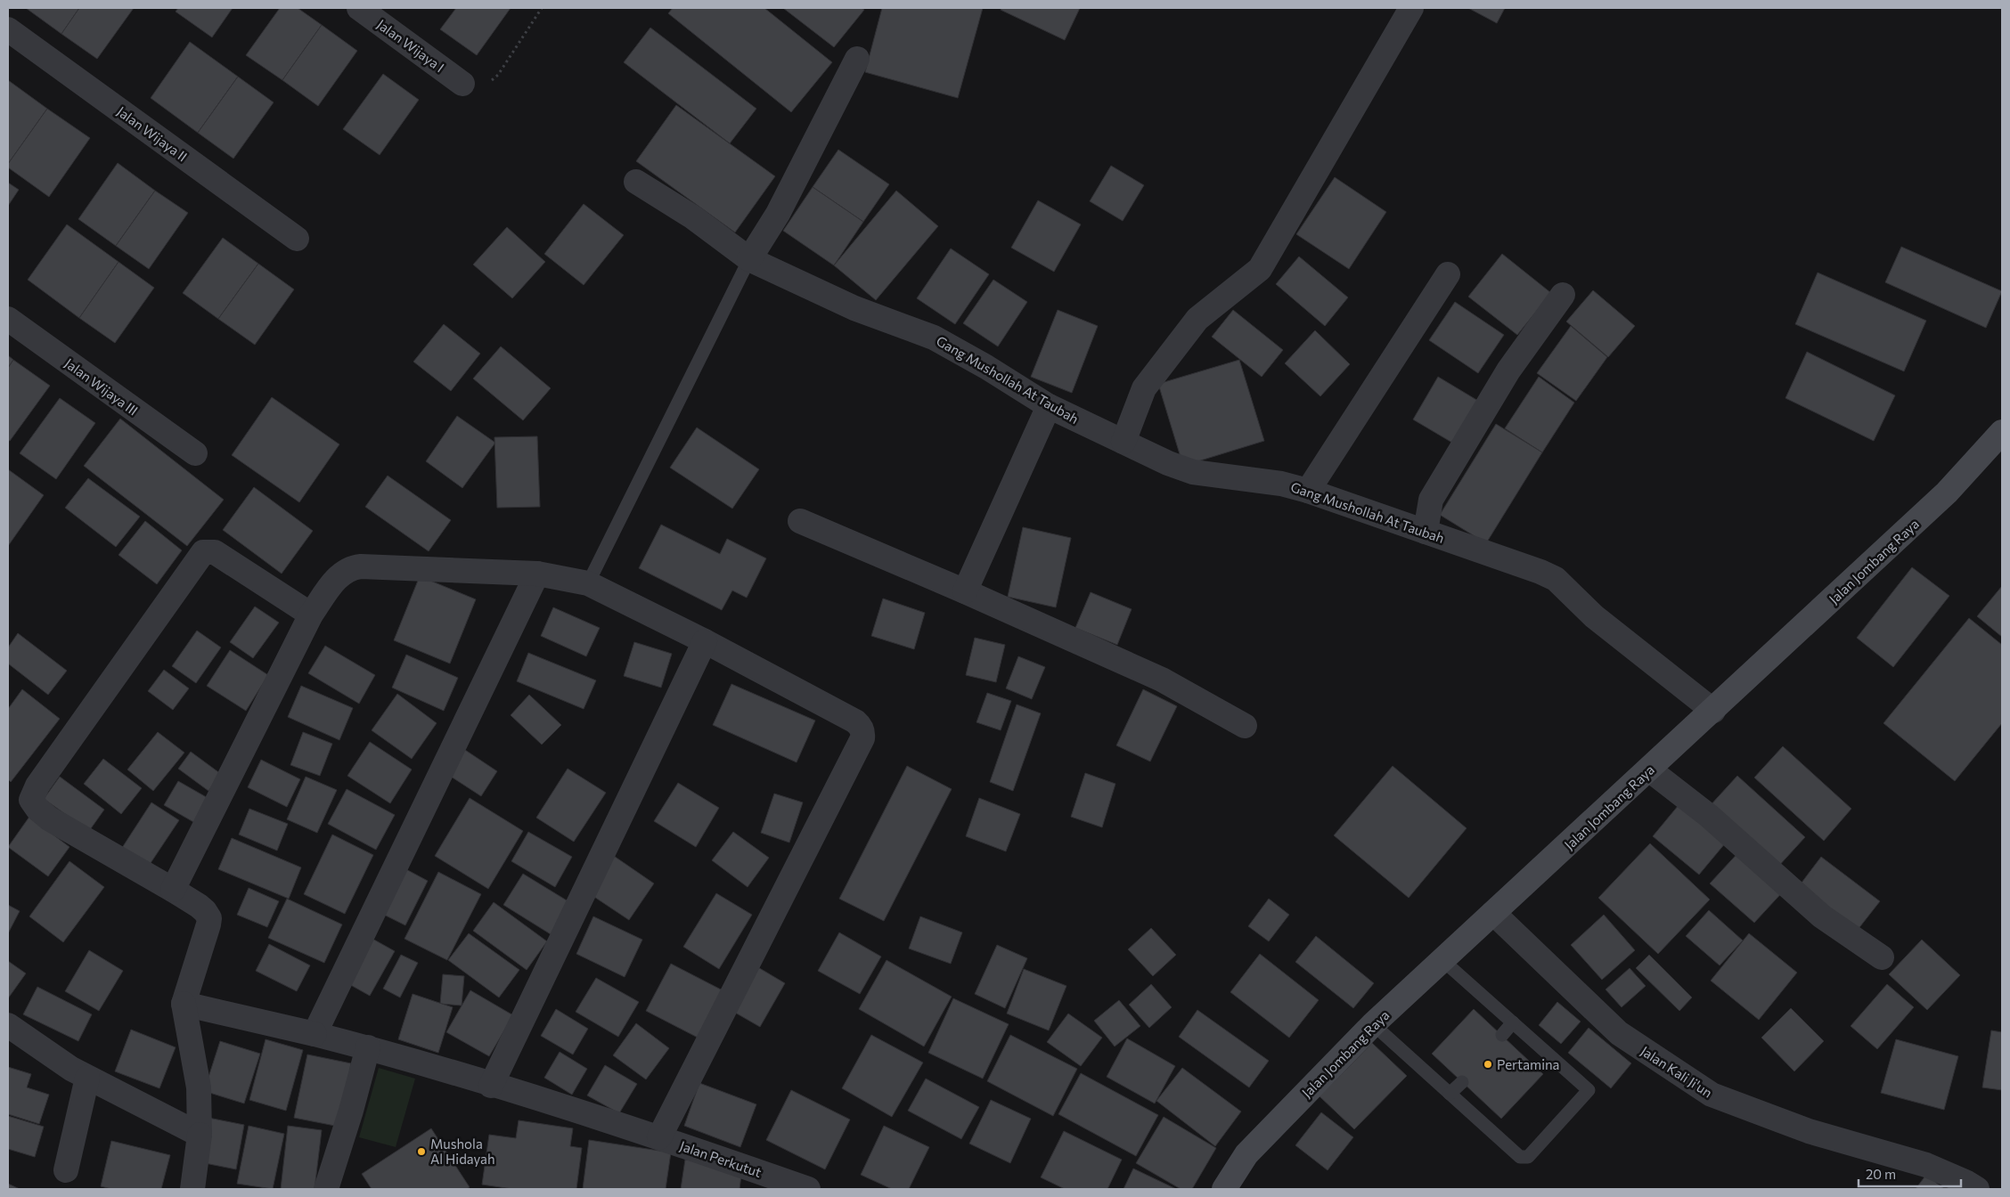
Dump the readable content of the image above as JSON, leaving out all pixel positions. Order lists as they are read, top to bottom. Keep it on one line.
{"streets":{"main road":["Jalan Jombang Raya"],"street":["Jalan Wijaya I","Jalan Wijaya II","Gang Mushollah At Taubah","Jalan Wijaya III","Jalan Kali Ji'un","Jalan Perkutut"]},"crossings":[["Gang Mushollah At Taubah","Jalan Jombang Raya"],["Jalan Jombang Raya","Jalan Kali Ji'un"]],"places":["Pertamina","Mushola Al Hidayah"],"scale_bar":"20 m"}
